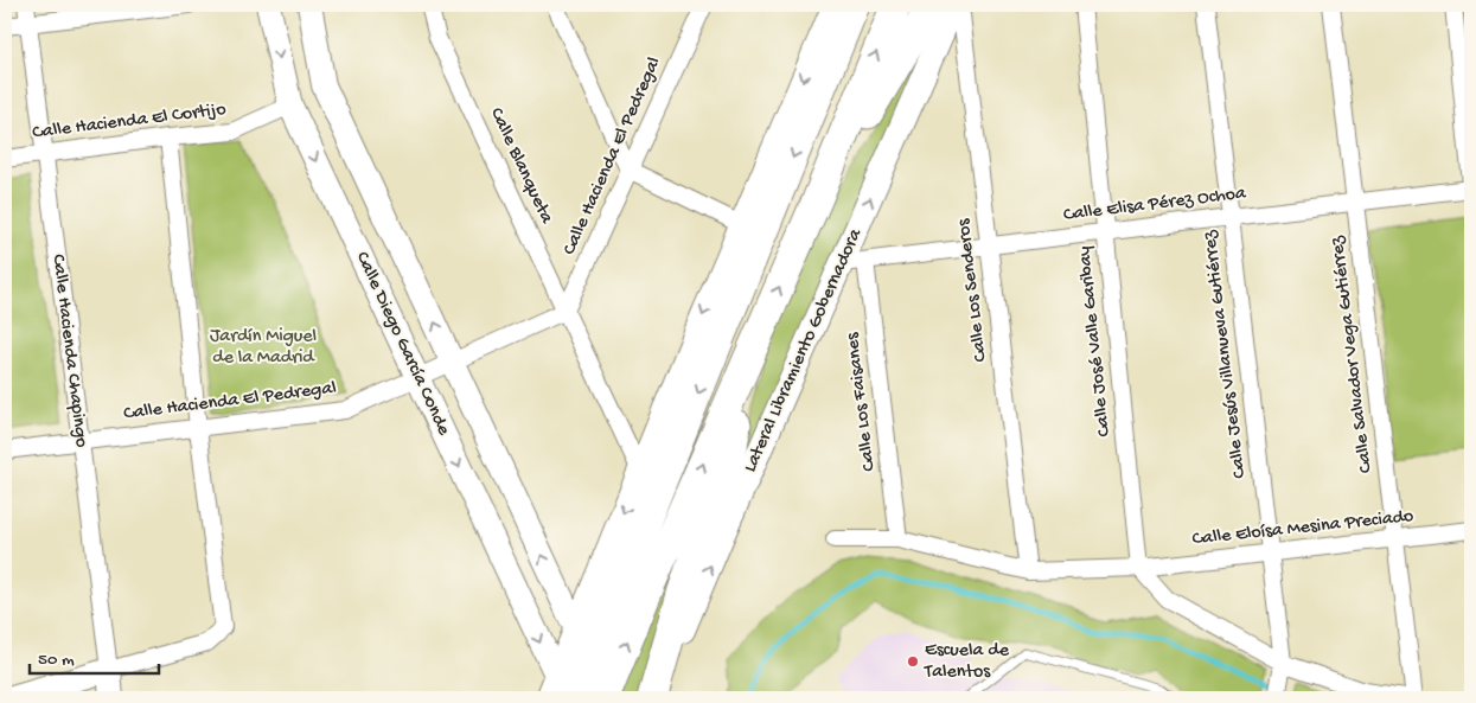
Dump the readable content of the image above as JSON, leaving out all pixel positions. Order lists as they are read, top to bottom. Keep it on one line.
{"streets":{"street":["Calle Hacienda El Cortijo","Calle Hacienda El Pedregal","Calle Blanqueta","Calle Elisa Pérez Ochoa","Calle Los Senderos","Calle José Valle Garibay","Calle Diego García Conde","Calle Hacienda Chapingo","Lateral Libramiento Gobernadora","Calle Jesús Villanueva Gutiérrez","Calle Salvador Vega Gutiérrez","Calle Los Faisanes","Calle Eloísa Mesina Preciado"]},"crossings":[["Calle Hacienda El Cortijo","Calle Diego García Conde"],["Calle Hacienda El Cortijo","Calle Hacienda Chapingo"],["Calle Hacienda El Pedregal","Calle Blanqueta"],["Calle Hacienda El Pedregal","Calle Diego García Conde"],["Calle Hacienda El Pedregal","Calle Hacienda Chapingo"],["Calle Elisa Pérez Ochoa","Calle Los Senderos"],["Calle Elisa Pérez Ochoa","Calle José Valle Garibay"],["Calle Elisa Pérez Ochoa","Lateral Libramiento Gobernadora"],["Calle Elisa Pérez Ochoa","Calle Jesús Villanueva Gutiérrez"],["Calle Elisa Pérez Ochoa","Calle Salvador Vega Gutiérrez"],["Calle Elisa Pérez Ochoa","Calle Los Faisanes"],["Calle Los Senderos","Calle Eloísa Mesina Preciado"],["Calle José Valle Garibay","Calle Eloísa Mesina Preciado"],["Lateral Libramiento Gobernadora","Calle Los Faisanes"],["Calle Jesús Villanueva Gutiérrez","Calle Eloísa Mesina Preciado"],["Calle Salvador Vega Gutiérrez","Calle Eloísa Mesina Preciado"],["Calle Los Faisanes","Calle Eloísa Mesina Preciado"]],"parks":["Jardín Miguel de la Madrid"],"places":["Escuela de Talentos"],"scale_bar":"50 m"}
